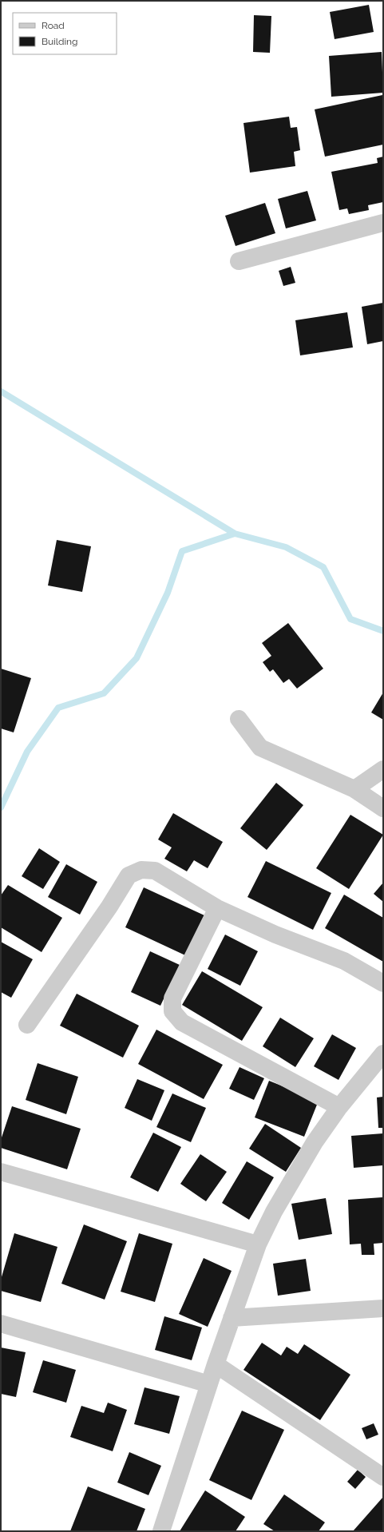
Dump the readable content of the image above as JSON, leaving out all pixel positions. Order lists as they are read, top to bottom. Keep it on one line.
{"legend":["Road","Building"]}
